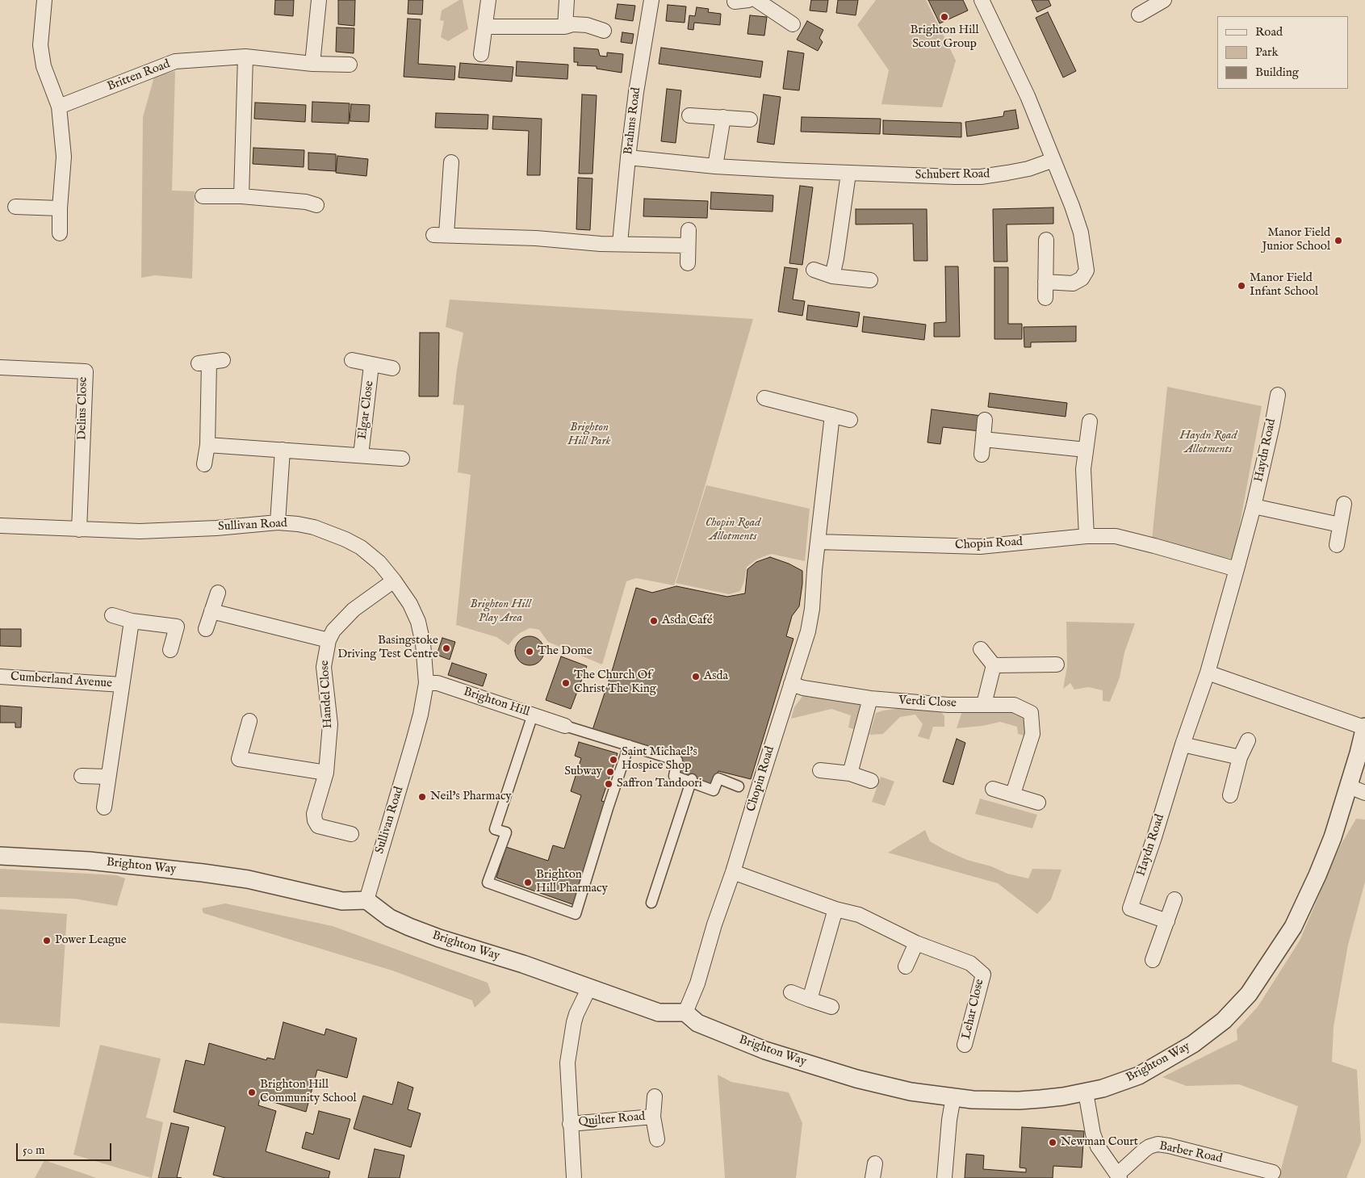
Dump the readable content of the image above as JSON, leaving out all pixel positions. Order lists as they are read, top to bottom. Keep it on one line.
{"streets":{"street":["Britten Road","Brahms Road","Schubert Road","Delius Close","Elgar Close","Haydn Road","Sullivan Road","Chopin Road","Cumberland Avenue","Handel Close","Brighton Hill","Verdi Close","Brighton Way","Lehar Close","Quilter Road","Barber Road"]},"crossings":[["Brahms Road","Schubert Road"],["Delius Close","Sullivan Road"],["Haydn Road","Chopin Road"],["Sullivan Road","Handel Close"],["Sullivan Road","Brighton Hill"],["Sullivan Road","Brighton Way"],["Chopin Road","Verdi Close"],["Chopin Road","Brighton Way"],["Chopin Road","Lehar Close"],["Brighton Way","Quilter Road"],["Brighton Way","Barber Road"]],"parks":["Brighton Hill Park","Haydn Road Allotments","Chopin Road Allotments","Brighton Hill Play Area"],"places":["Brighton Hill Scout Group","Manor Field Junior School","Manor Field Infant School","Asda Café","Basingstoke Driving Test Centre","The Dome","Asda","The Church Of Christ The King","Saint Michael's Hospice Shop","Subway","Saffron Tandoori","Neil's Pharmacy","Brighton Hill Pharmacy","Power League","Brighton Hill Community School","Newman Court"],"legend":["Road","Park","Building"],"scale_bar":"50 m"}
